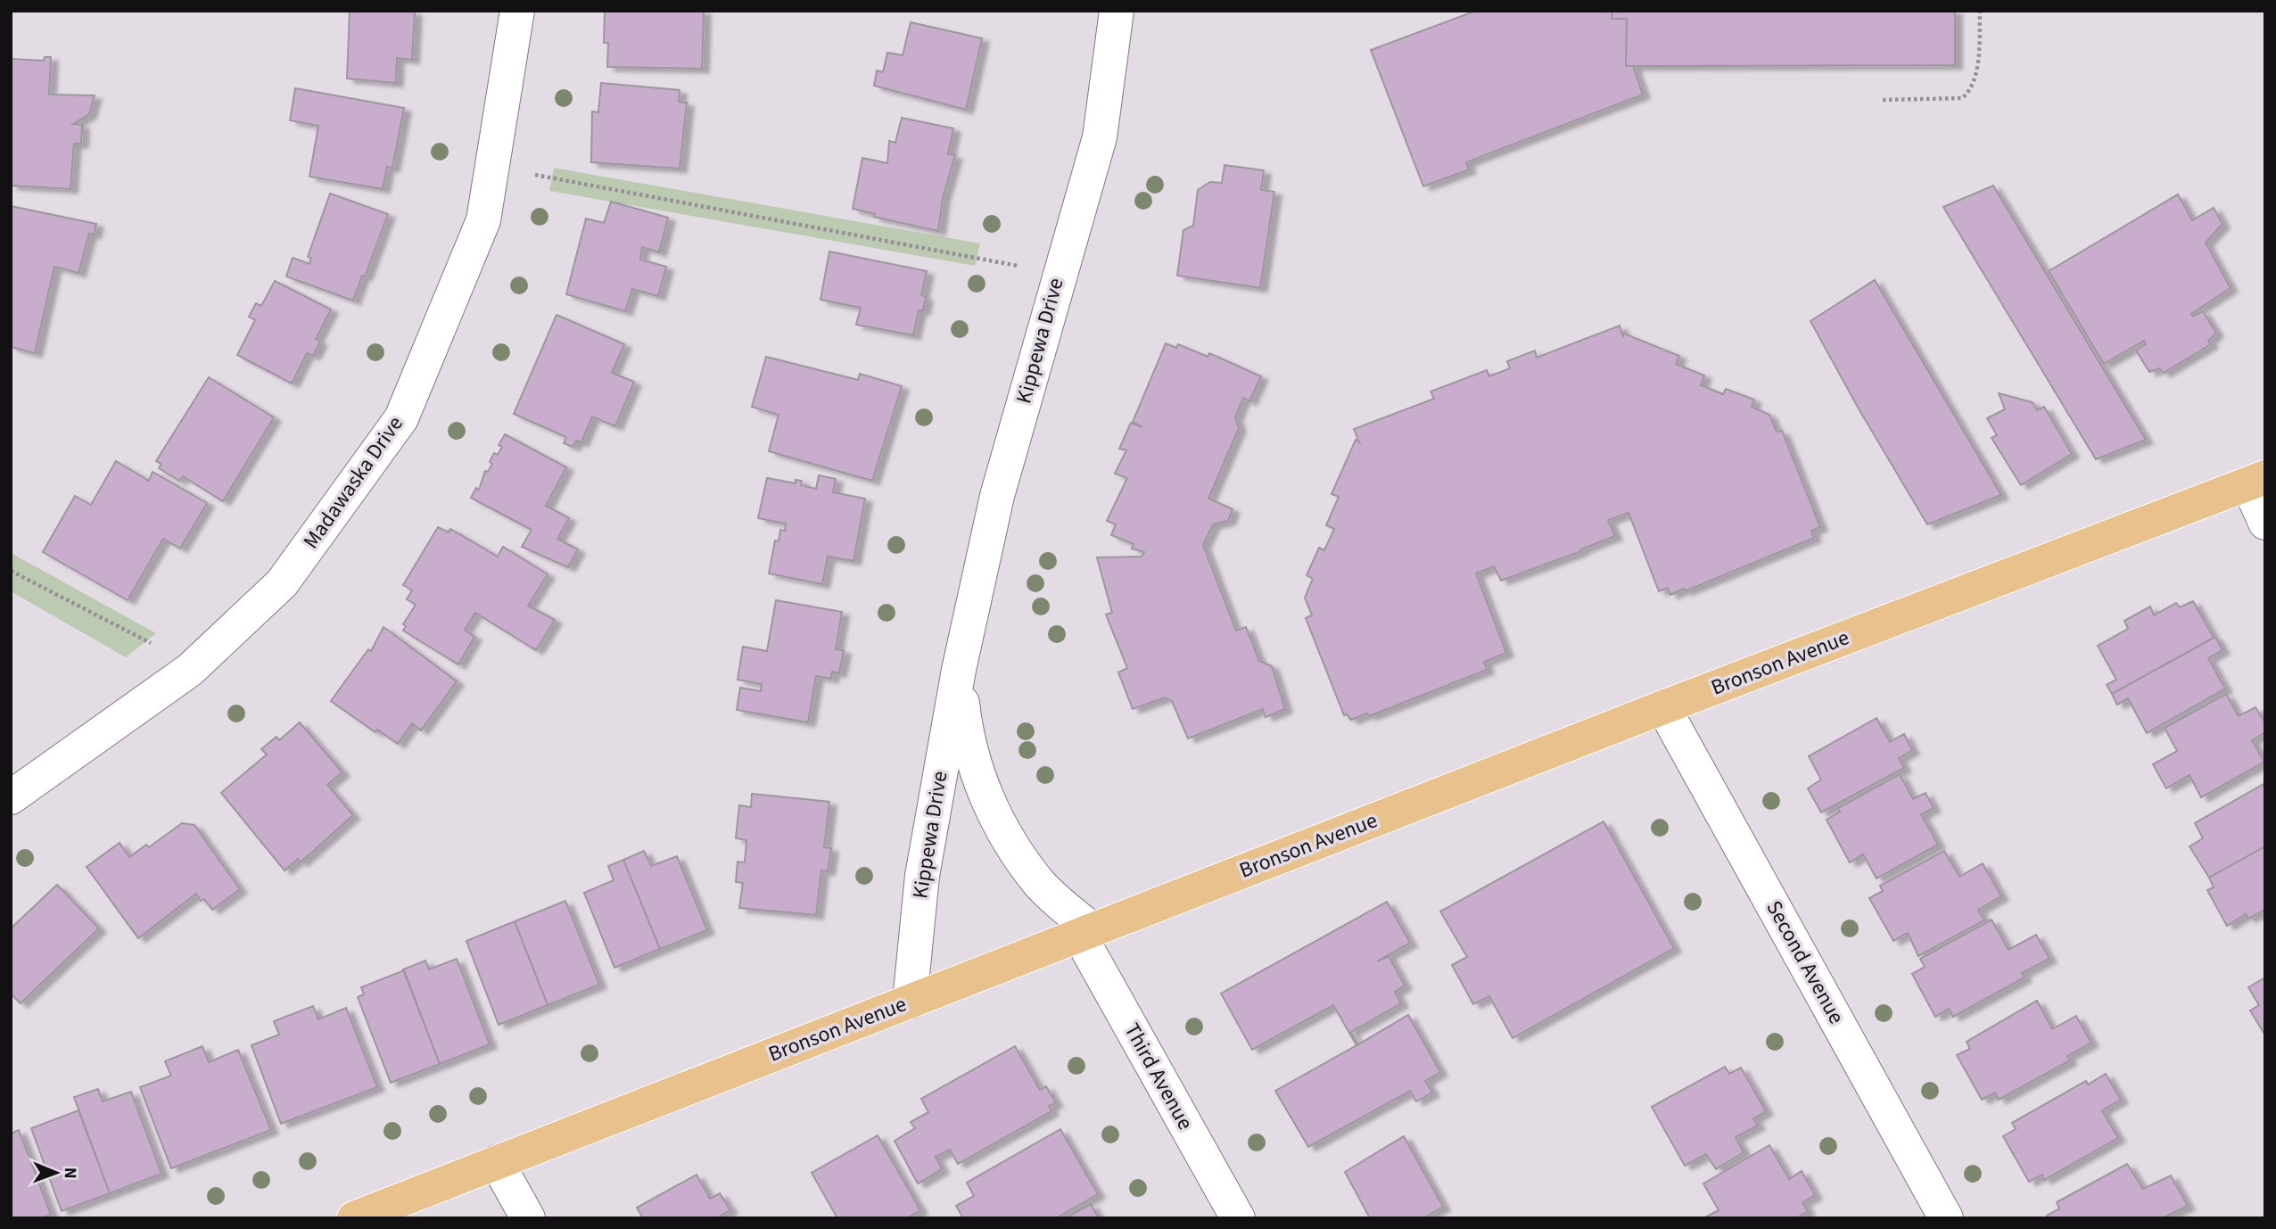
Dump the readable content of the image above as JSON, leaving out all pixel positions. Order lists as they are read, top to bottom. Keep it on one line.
{"streets":{"main road":["Bronson Avenue"],"street":["Kippewa Drive","Madawaska Drive","Second Avenue","Third Avenue"]},"crossings":[["Kippewa Drive","Bronson Avenue"],["Kippewa Drive","Third Avenue"],["Bronson Avenue","Second Avenue"],["Bronson Avenue","Third Avenue"]],"north":"right"}
